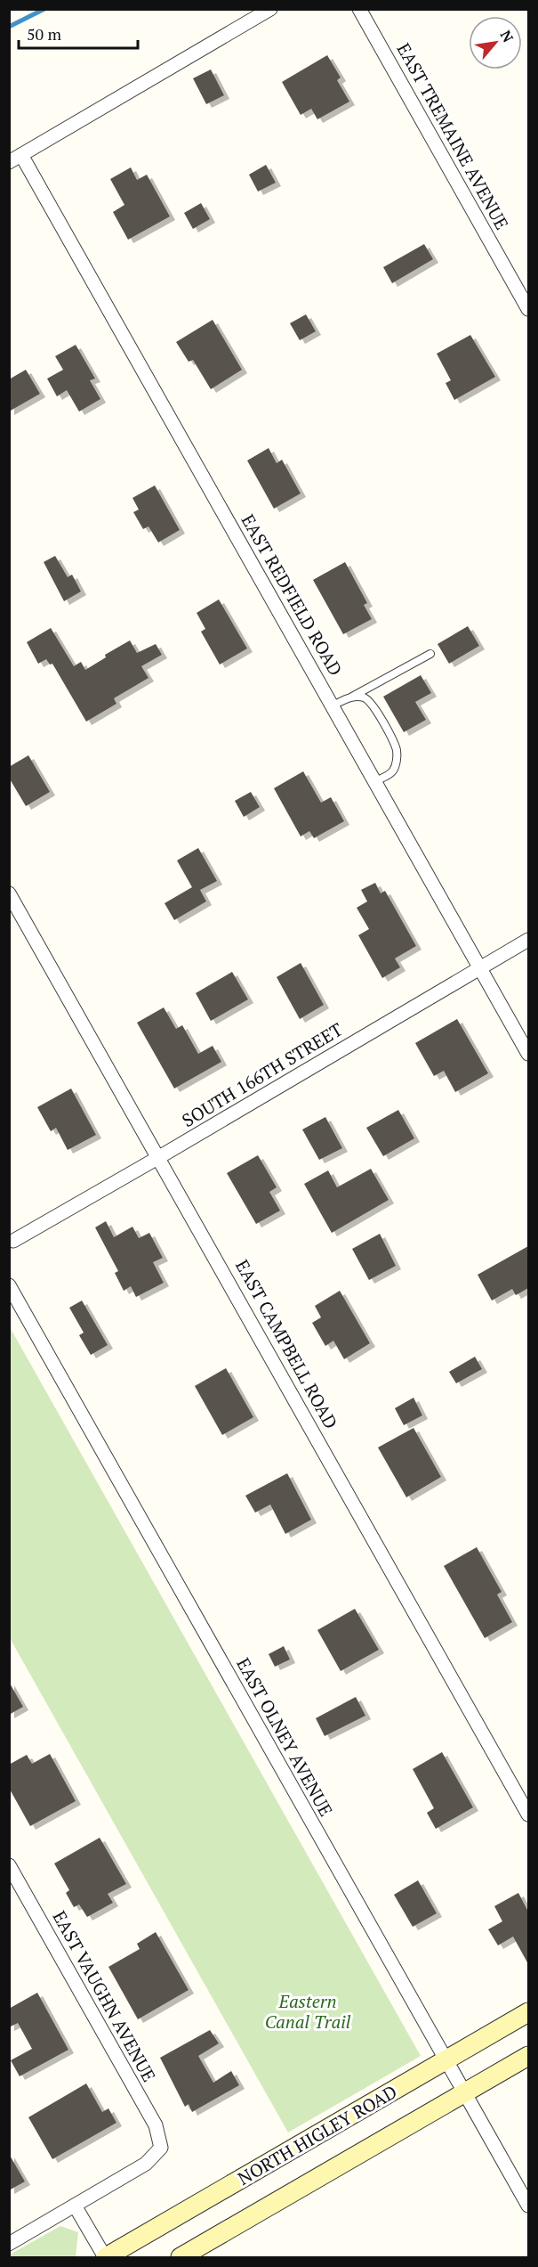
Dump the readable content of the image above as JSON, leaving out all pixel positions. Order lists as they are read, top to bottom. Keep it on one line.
{"streets":{"main road":["NORTH HIGLEY ROAD"],"street":["EAST TREMAINE AVENUE","EAST REDFIELD ROAD","SOUTH 166TH STREET","EAST CAMPBELL ROAD","EAST OLNEY AVENUE","EAST VAUGHN AVENUE"]},"crossings":[["EAST REDFIELD ROAD","SOUTH 166TH STREET"],["SOUTH 166TH STREET","EAST CAMPBELL ROAD"],["EAST OLNEY AVENUE","NORTH HIGLEY ROAD"]],"parks":["Eastern Canal Trail"],"scale_bar":"50 m","north":"top right"}
